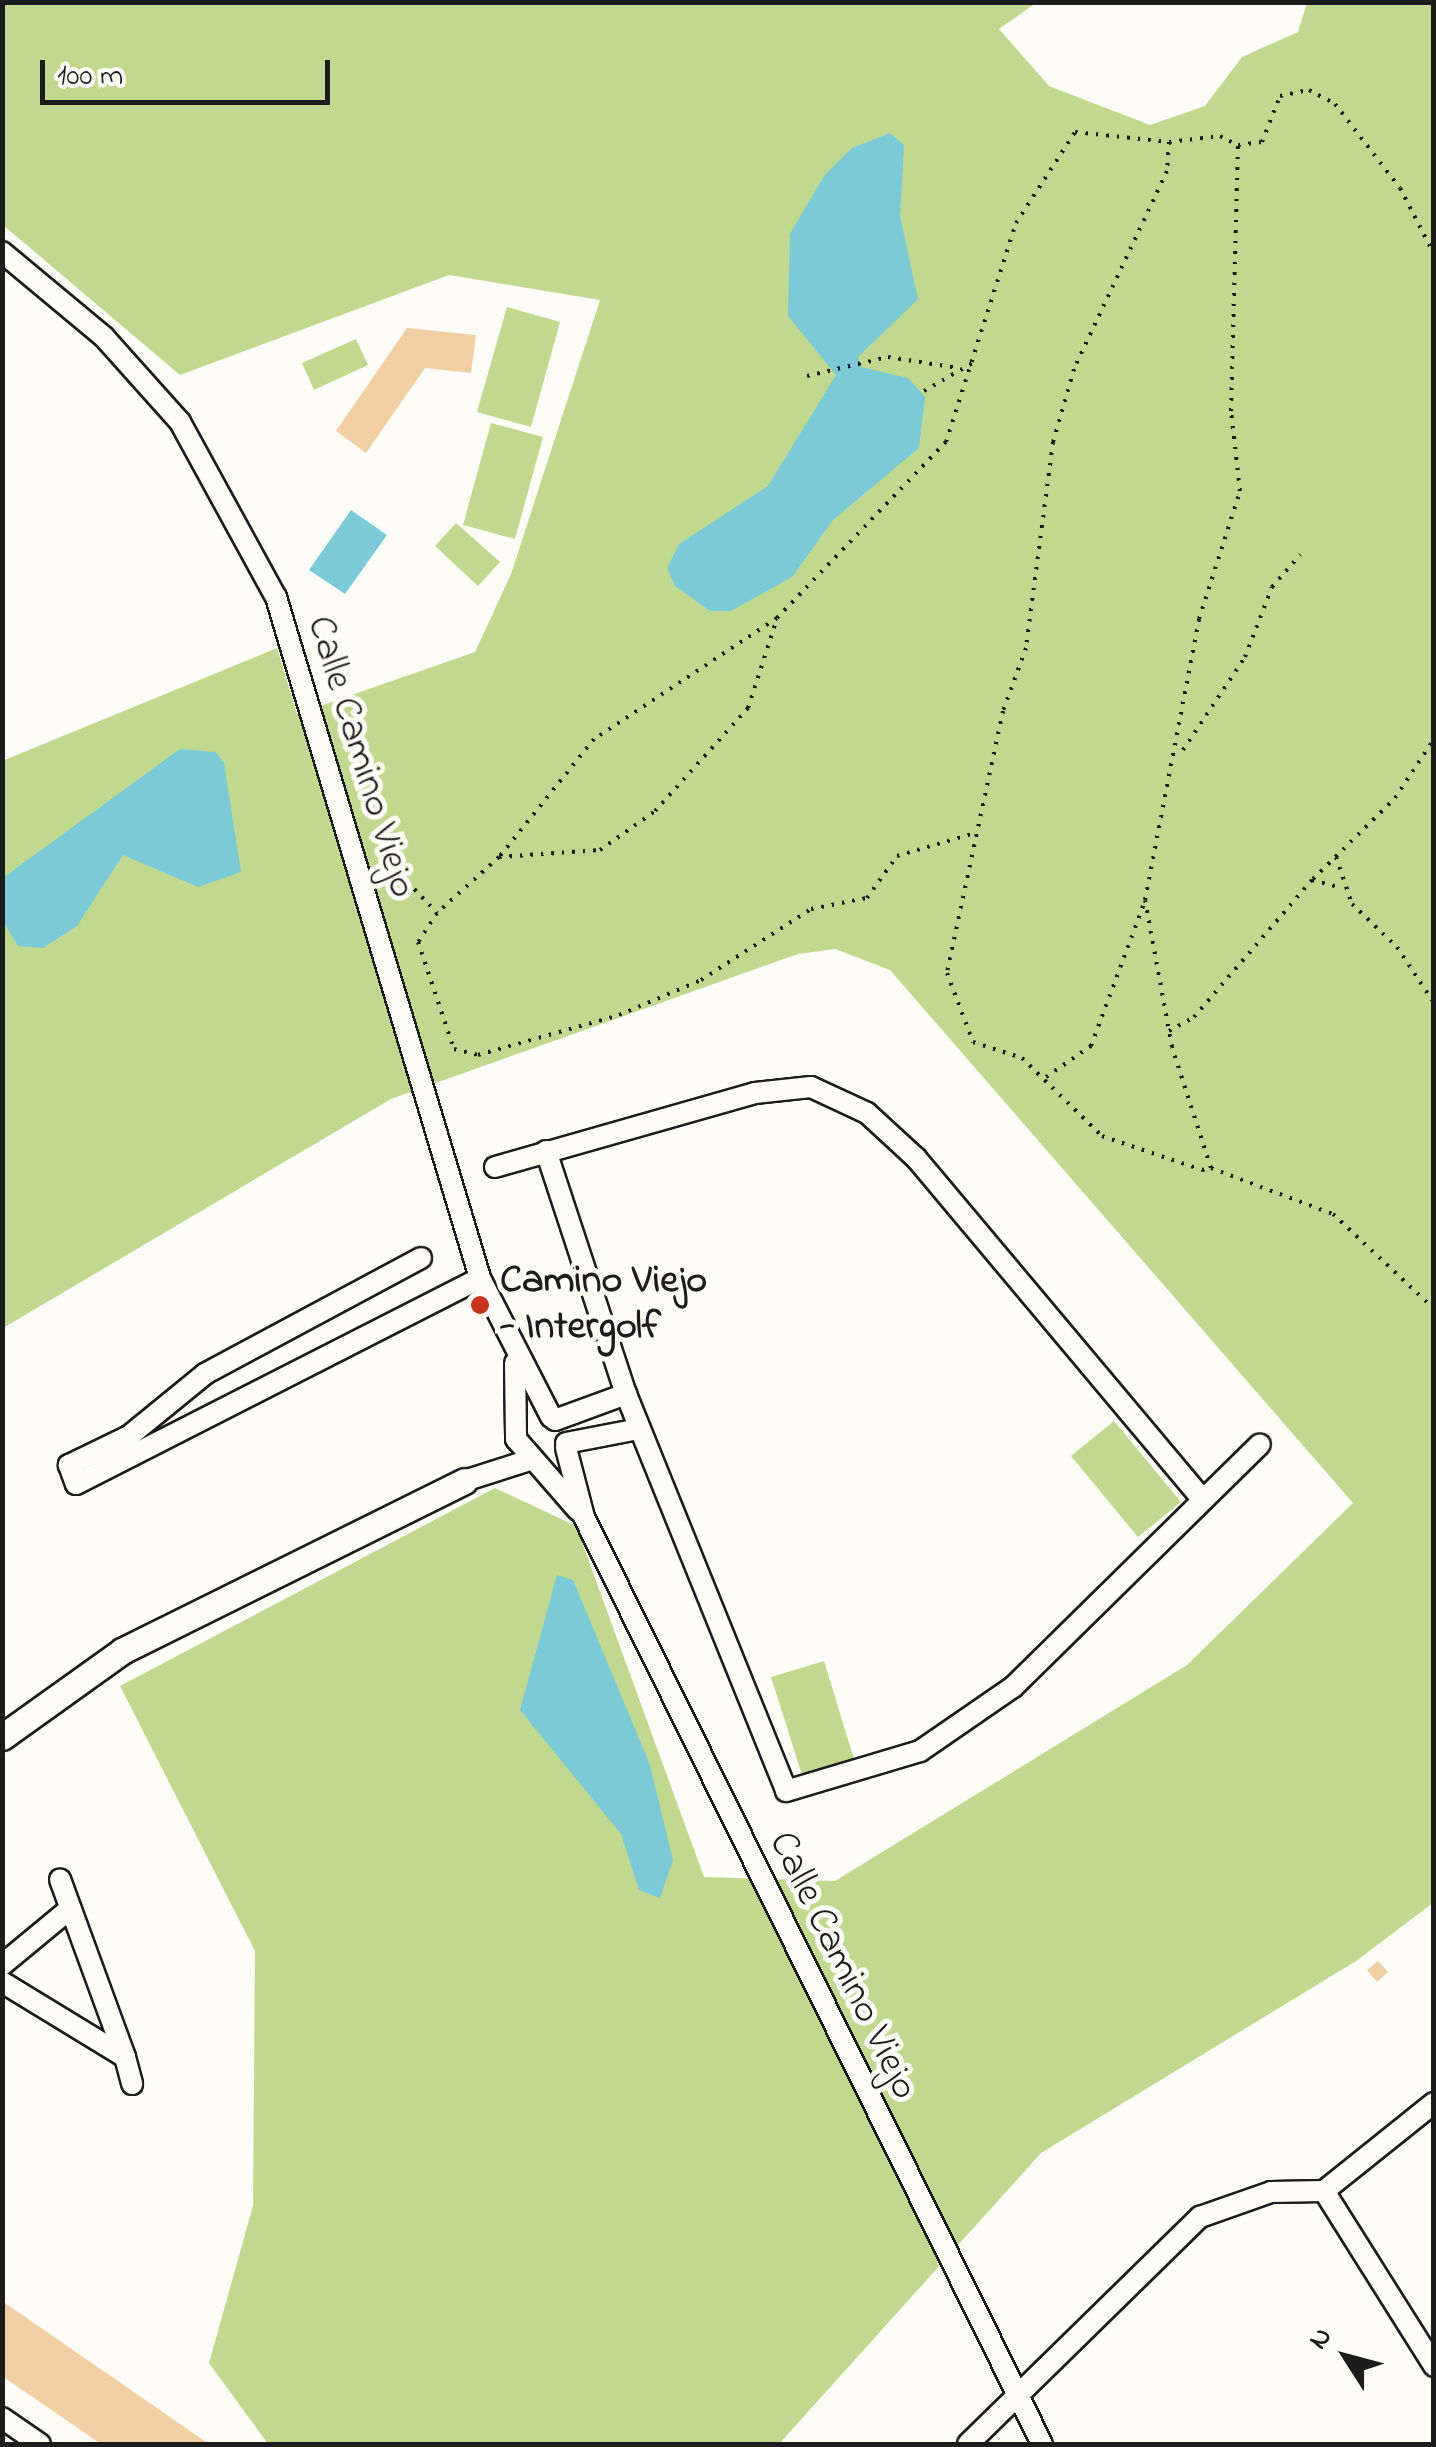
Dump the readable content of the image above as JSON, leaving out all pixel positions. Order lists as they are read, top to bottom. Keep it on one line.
{"streets":{"street":["Calle Camino Viejo"]},"places":["Camino Viejo - Intergolf"],"scale_bar":"100 m","north":"top left"}
